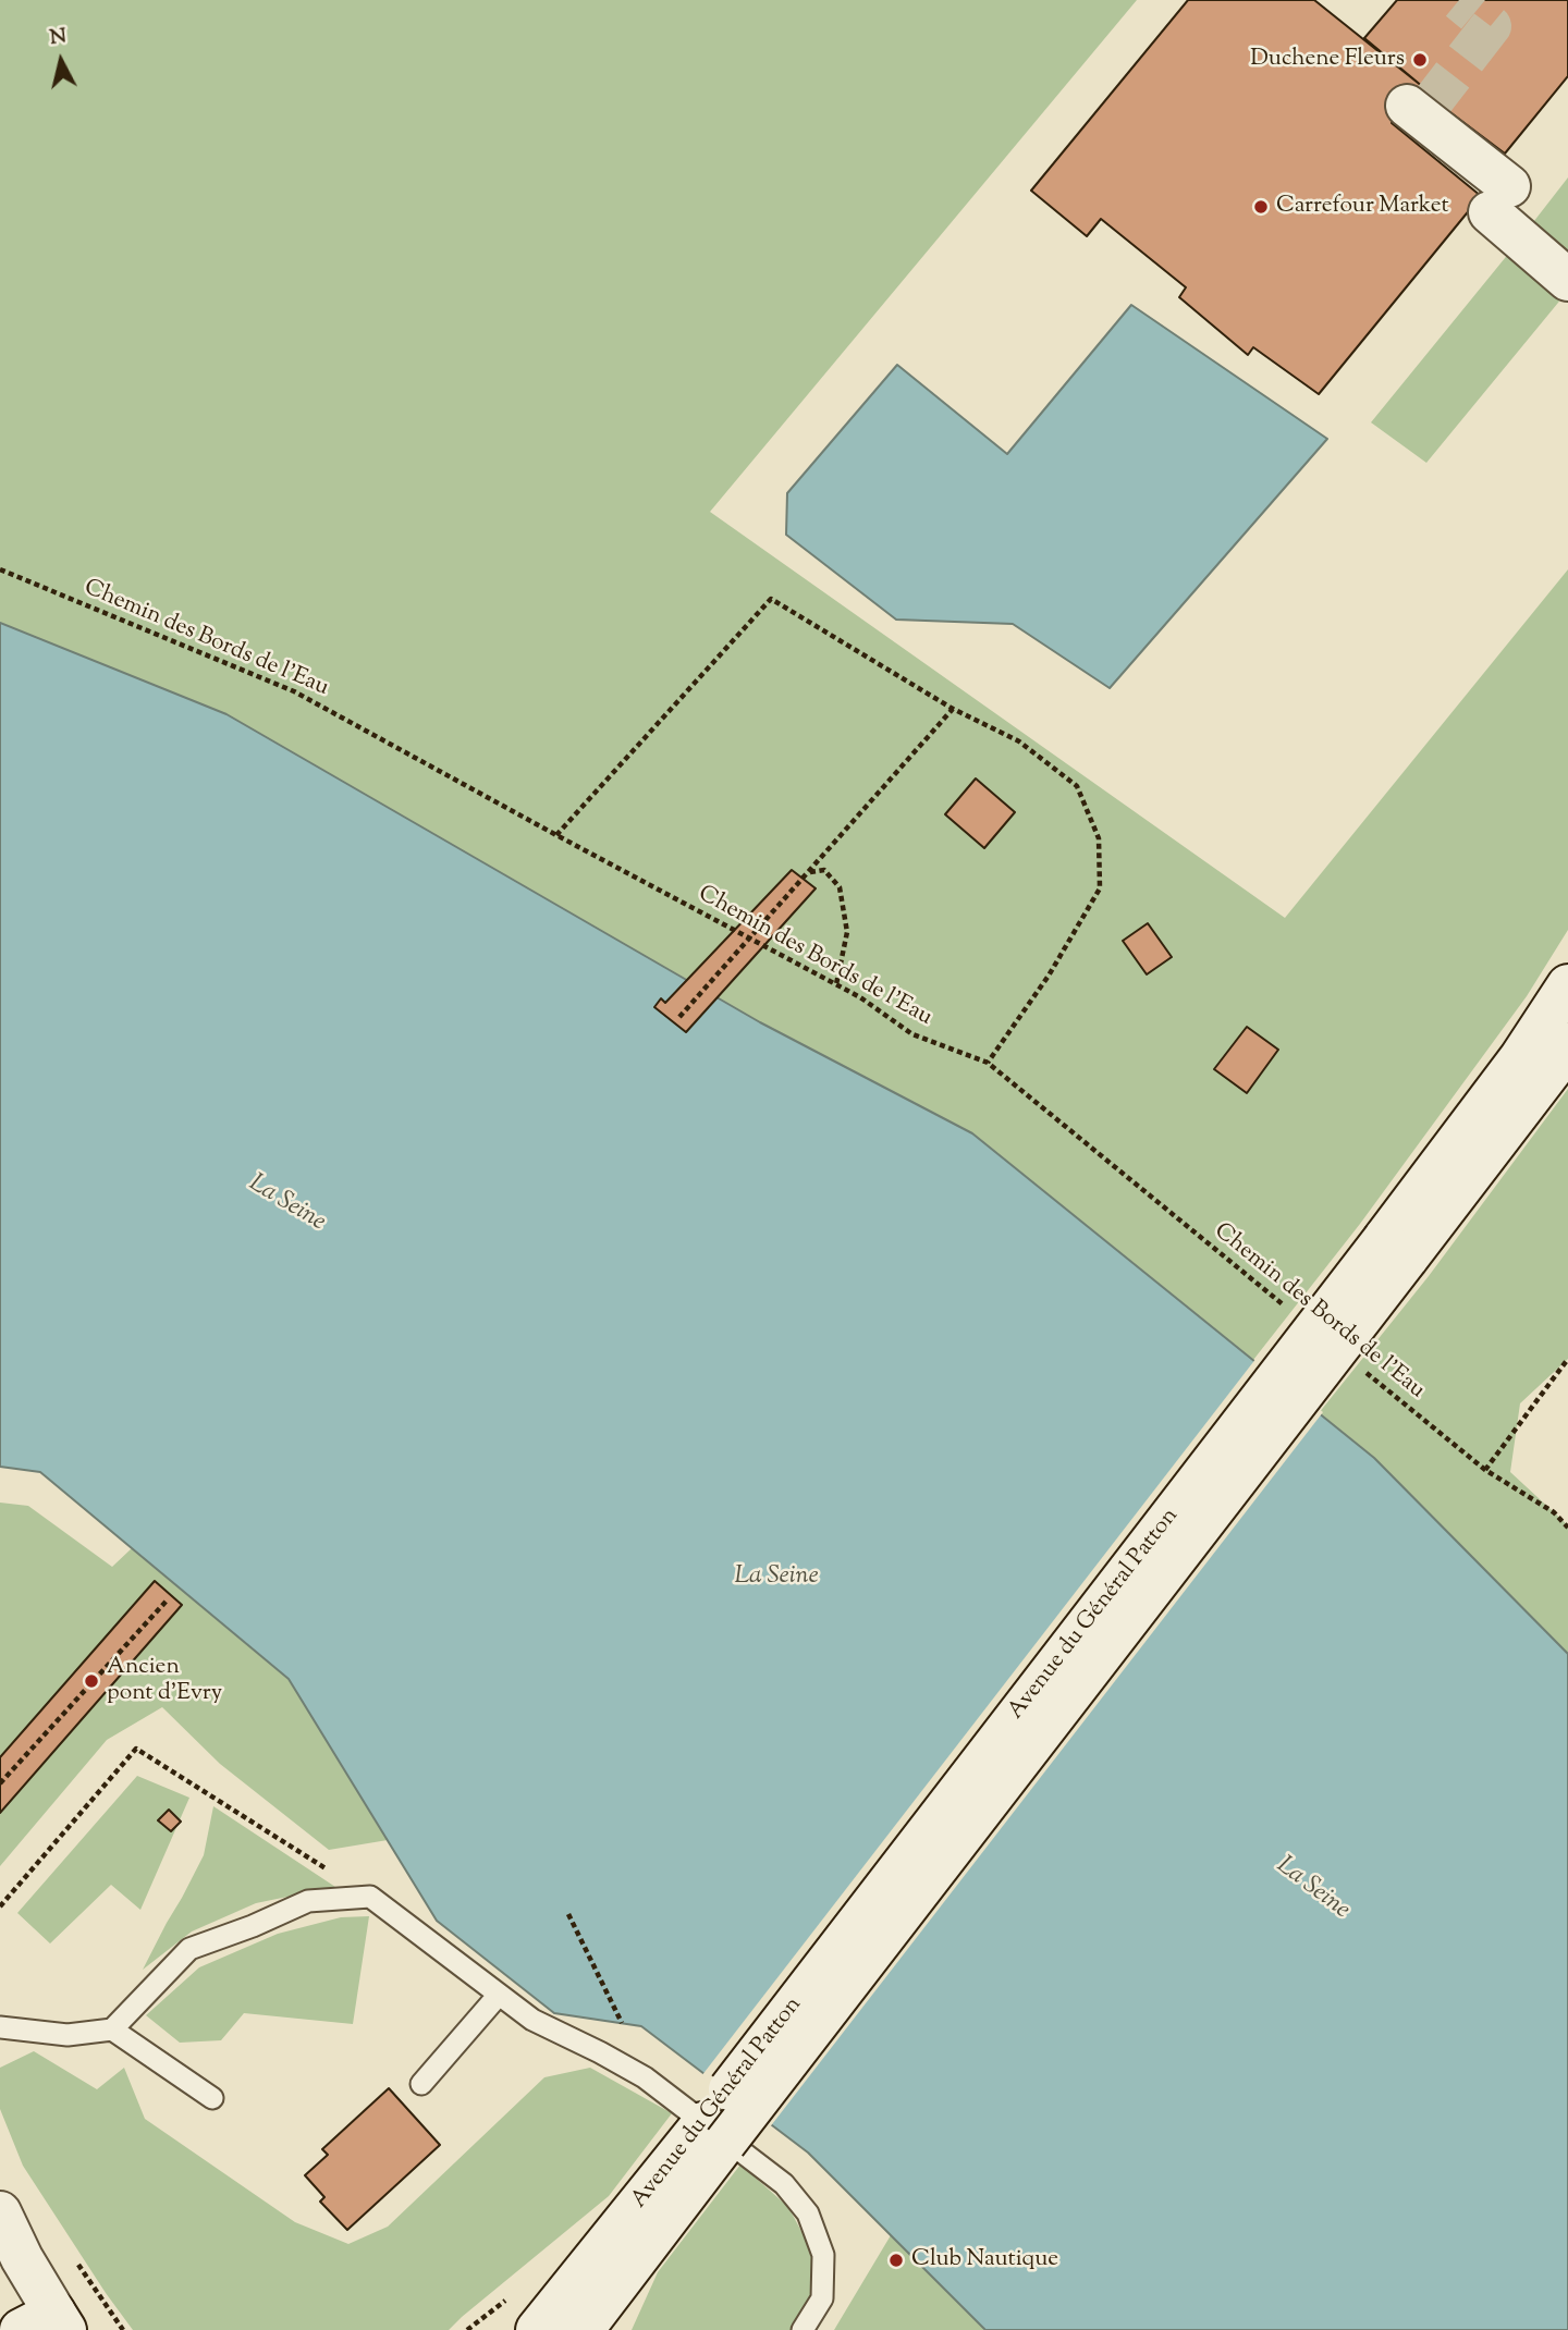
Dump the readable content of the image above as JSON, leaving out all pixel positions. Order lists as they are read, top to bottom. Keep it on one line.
{"streets":{"main road":["Avenue du Général Patton"],"path":["Chemin des Bords de l’Eau"]},"water":["La Seine"],"places":["Duchene Fleurs","Carrefour Market","Ancien pont d'Evry","Club Nautique"],"north":"top"}
